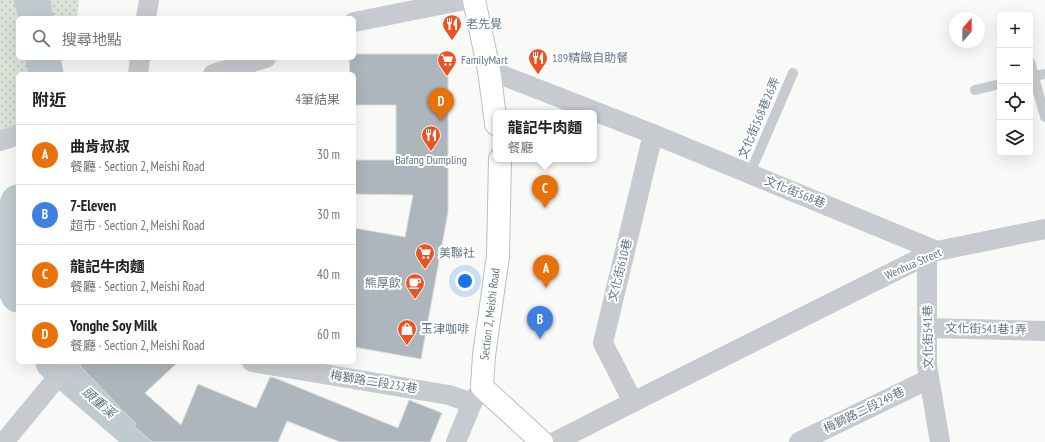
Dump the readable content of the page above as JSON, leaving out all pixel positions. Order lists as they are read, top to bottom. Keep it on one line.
{"streets":{"street":["文化街568巷","Wenhua Street","文化街610巷","Section 2, Meishi Road","文化街541巷1弄","文化街541巷","梅獅路二段232巷","梅獅路二段249巷"],"lane":["文化街568巷26弄"]},"crossings":[["文化街568巷26弄","文化街568巷"],["文化街568巷","Wenhua Street"],["文化街568巷","文化街610巷"],["文化街568巷","文化街541巷"],["Wenhua Street","文化街610巷"],["Wenhua Street","文化街541巷"],["Section 2, Meishi Road","梅獅路二段232巷"],["文化街541巷1弄","文化街541巷"],["文化街541巷","梅獅路二段249巷"]],"water":["頭重溪"],"places":{"restaurant":["老先覺","189精緻自助餐","Bafang Dumpling"],"supermarket":["FamilyMart","美聯社"],"cafe":["熊厚飲"],"shop":["玉津咖啡"]},"north":"top","page":{"map_buttons":["+","−"],"search":"搜尋地點","heading":["附近","4筆結果"],"pins":["D","C","A","B"],"popup":["龍記牛肉麵","餐廳"],"list":[{"mark":"A","name":"曲肯叔叔","note":"餐廳 · Section 2, Meishi Road","value":"30 m"},{"mark":"B","name":"7-Eleven","note":"超市 · Section 2, Meishi Road","value":"30 m"},{"mark":"C","name":"龍記牛肉麵","note":"餐廳 · Section 2, Meishi Road","value":"40 m"},{"mark":"D","name":"Yonghe Soy Milk","note":"餐廳 · Section 2, Meishi Road","value":"60 m"}]}}
